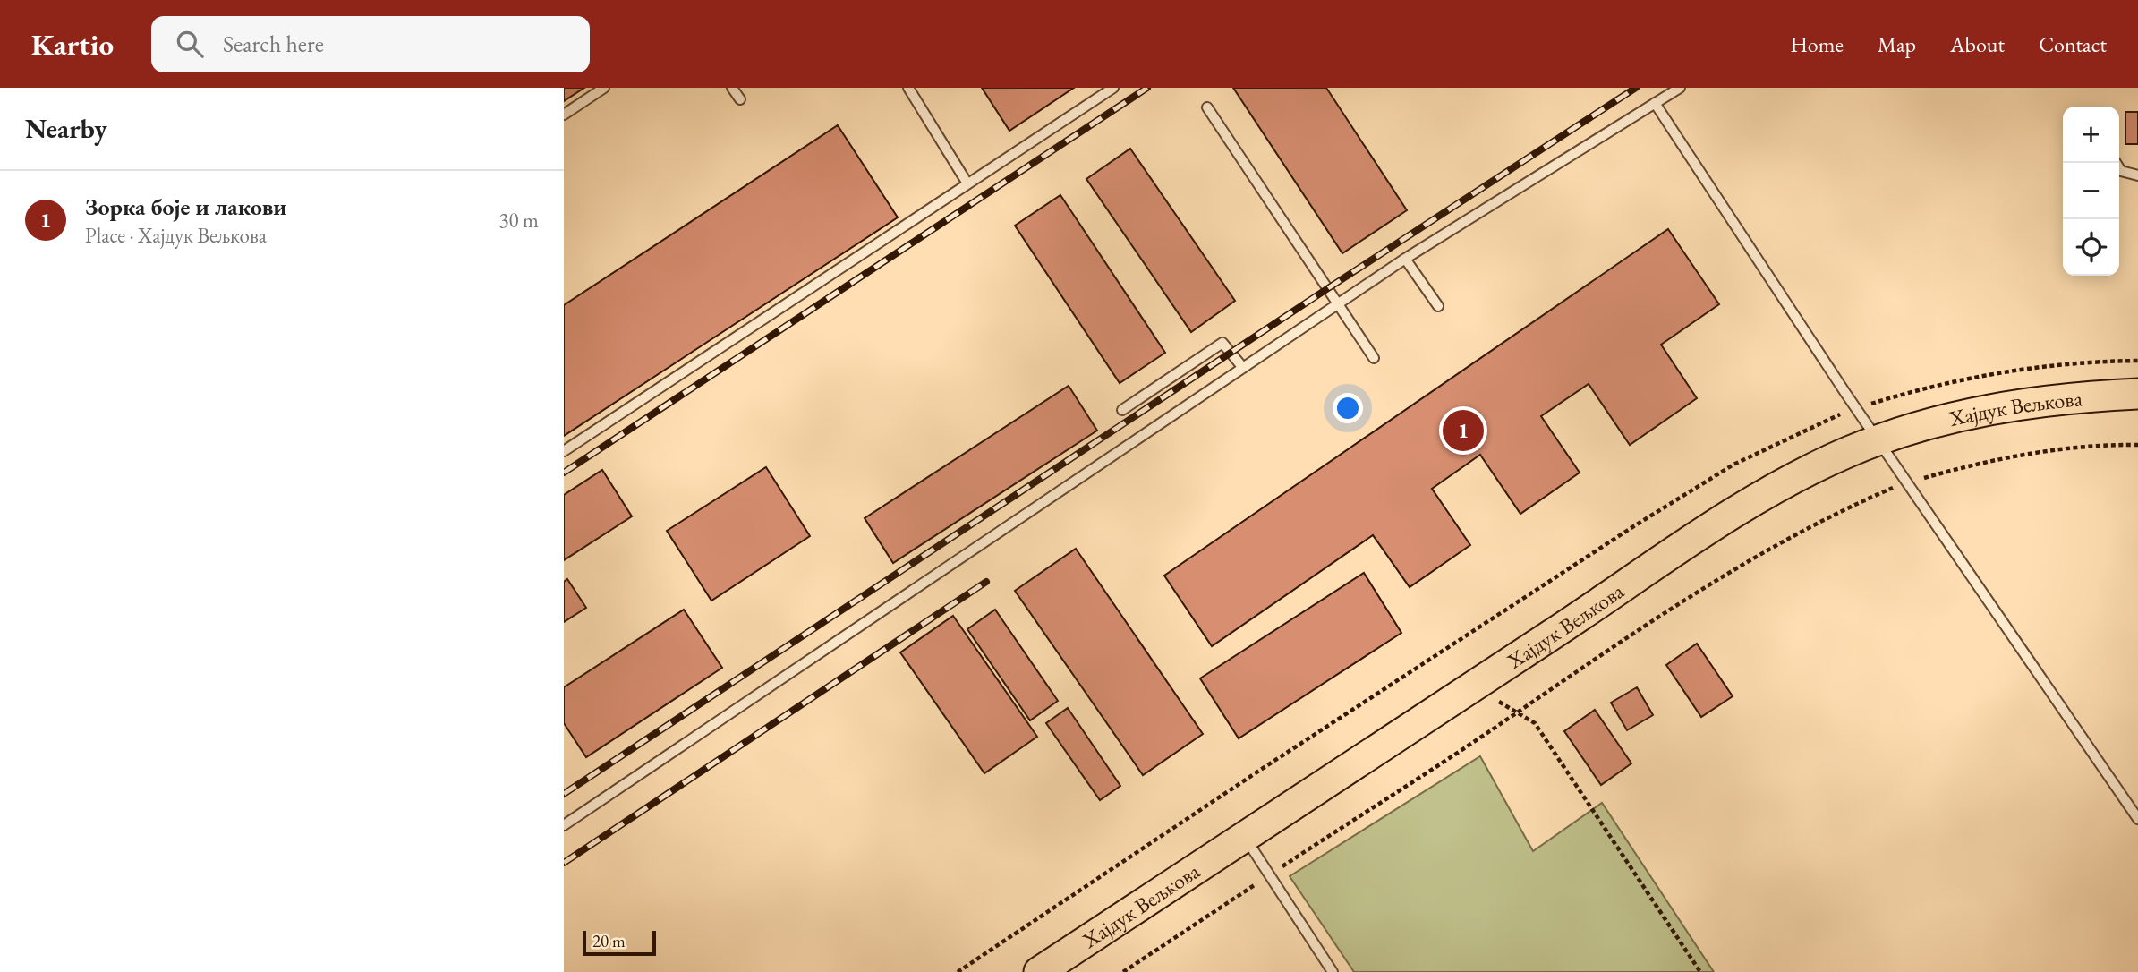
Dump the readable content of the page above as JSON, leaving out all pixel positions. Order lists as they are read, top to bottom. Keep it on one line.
{"streets":{"main road":["Хајдук Вељкова"]},"scale_bar":"20 m","page":{"header":"Kartio","search":"Search here","nav":["Home","Map","About","Contact"],"heading":"Nearby","map_buttons":["+","−"],"list":[{"mark":"1","name":"Зорка боје и лакови","note":"Place · Хајдук Вељкова","value":"30 m"}],"pins":"1","scale":"20 m"}}
